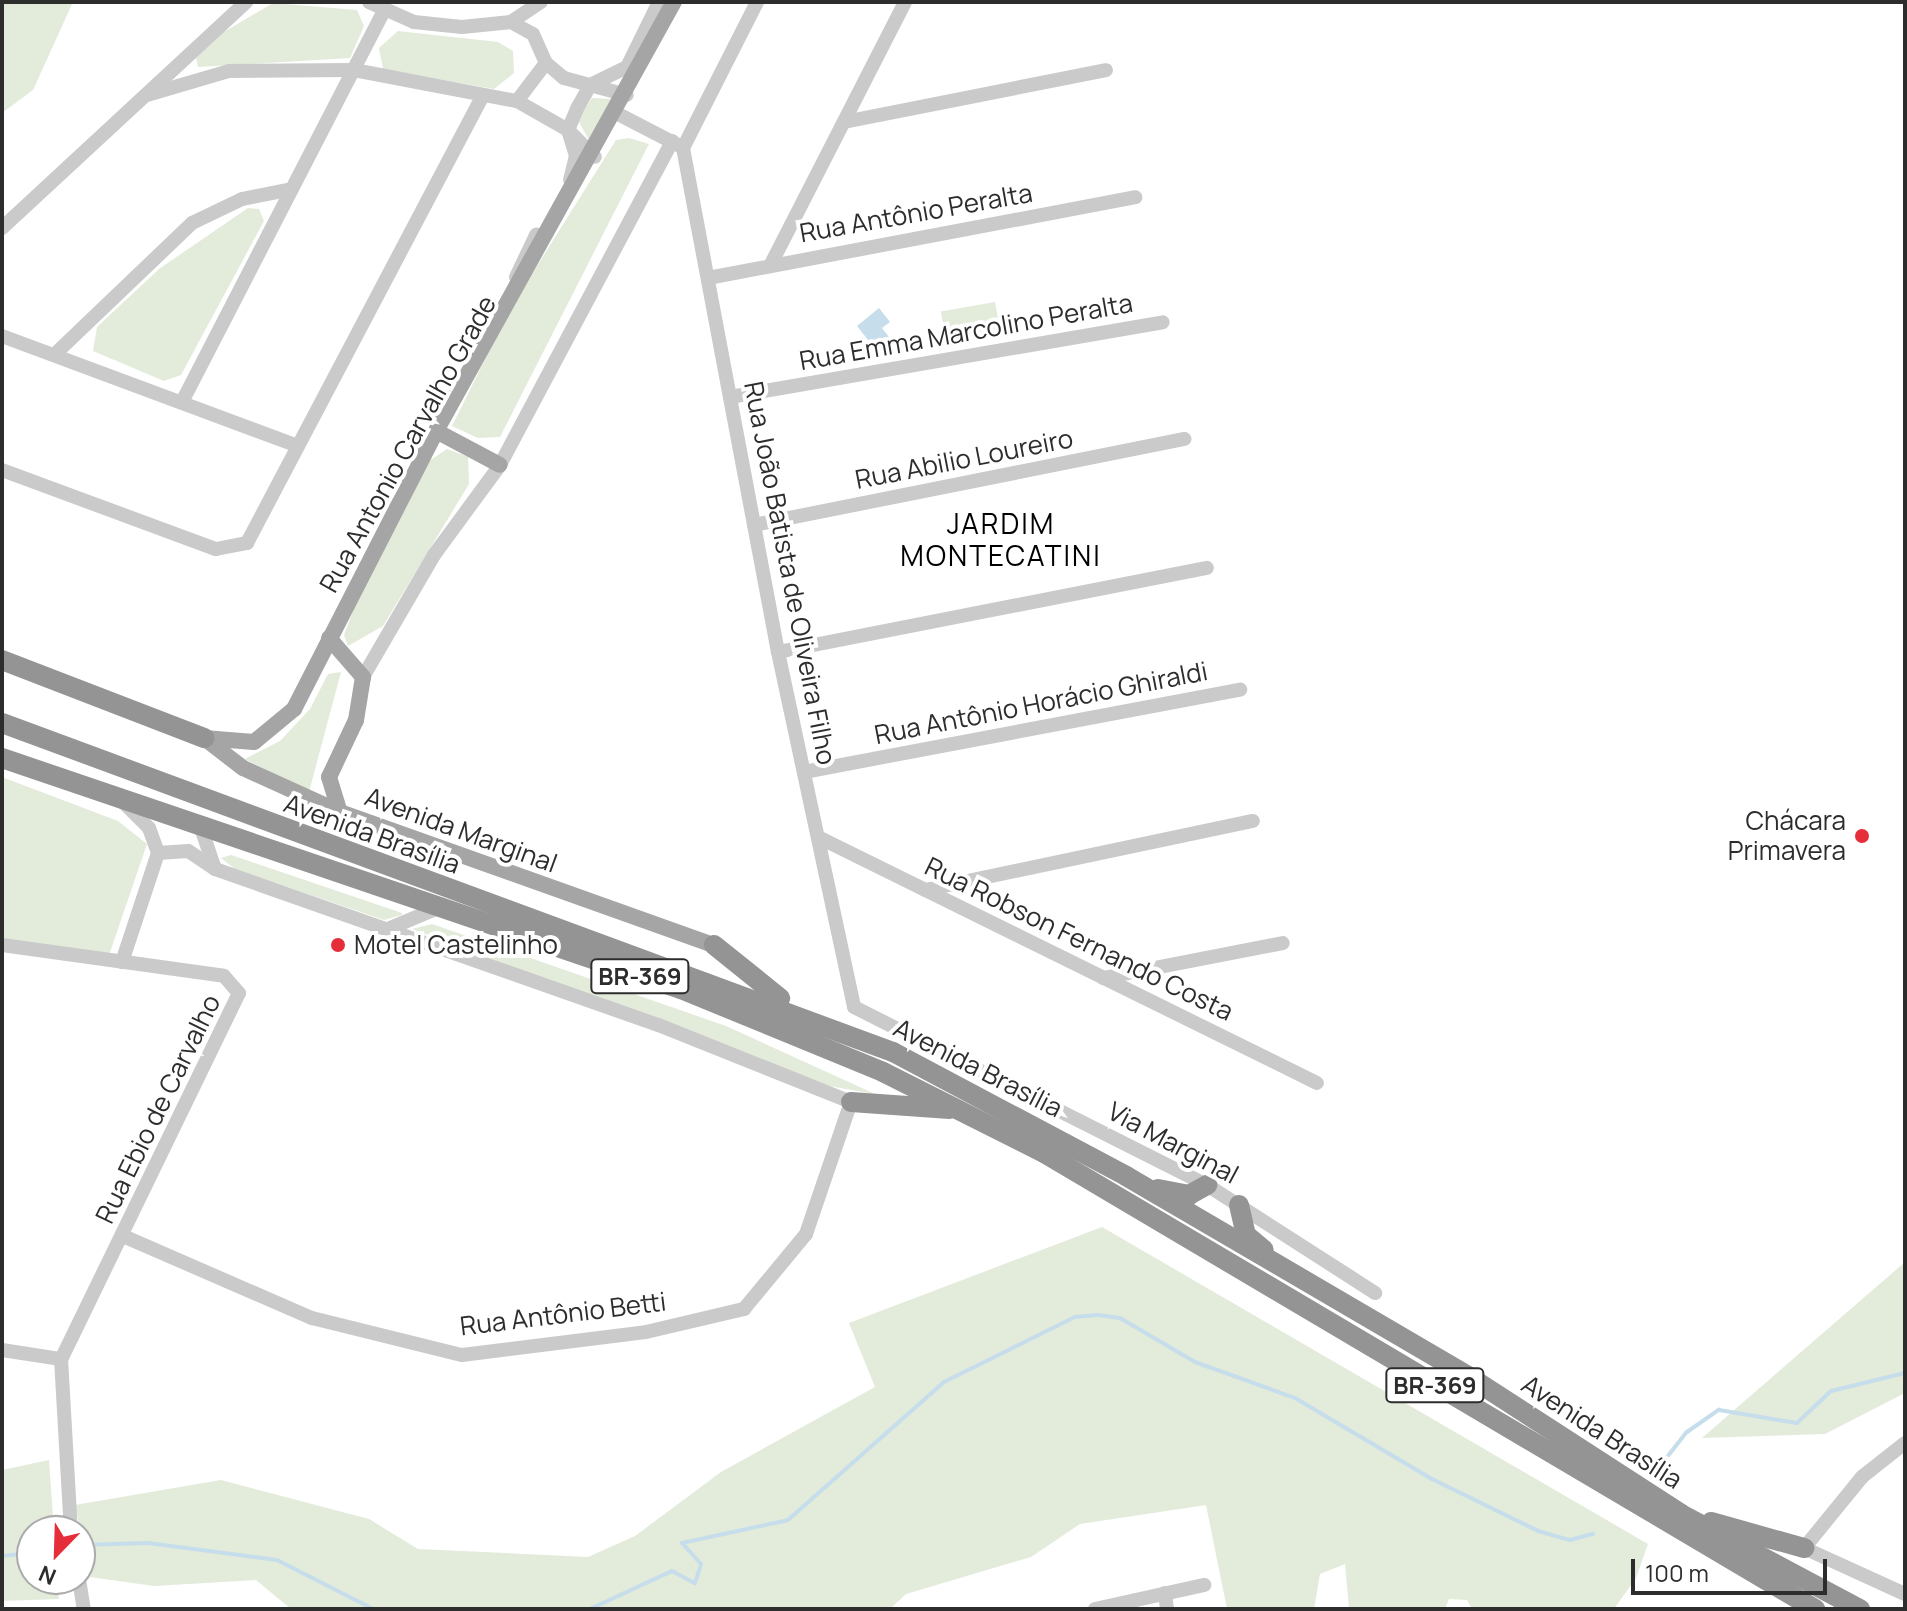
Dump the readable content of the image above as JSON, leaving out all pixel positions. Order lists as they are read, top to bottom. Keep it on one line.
{"streets":{"highway":["Avenida Brasília","BR-369"],"main road":["Rua Antonio Carvalho Grade","Avenida Marginal"],"street":["Rua Antônio Peralta","Rua Emma Marcolino Peralta","Rua Abilio Loureiro","Rua João Batista de Oliveira Filho","Rua Antônio Horácio Ghiraldi","Rua Robson Fernando Costa","Rua Ebio de Carvalho","Via Marginal","Rua Antônio Betti"]},"crossings":[["Rua Antônio Peralta","Rua João Batista de Oliveira Filho"],["Rua Emma Marcolino Peralta","Rua João Batista de Oliveira Filho"],["Rua Antonio Carvalho Grade","Avenida Marginal"],["Rua Abilio Loureiro","Rua João Batista de Oliveira Filho"],["Rua João Batista de Oliveira Filho","Rua Antônio Horácio Ghiraldi"],["Rua João Batista de Oliveira Filho","Rua Robson Fernando Costa"],["Rua João Batista de Oliveira Filho","Via Marginal"],["Rua Ebio de Carvalho","Rua Antônio Betti"]],"districts":["JARDIM MONTECATINI"],"places":["Chácara Primavera","Motel Castelinho"],"scale_bar":"100 m","north":"bottom left"}
